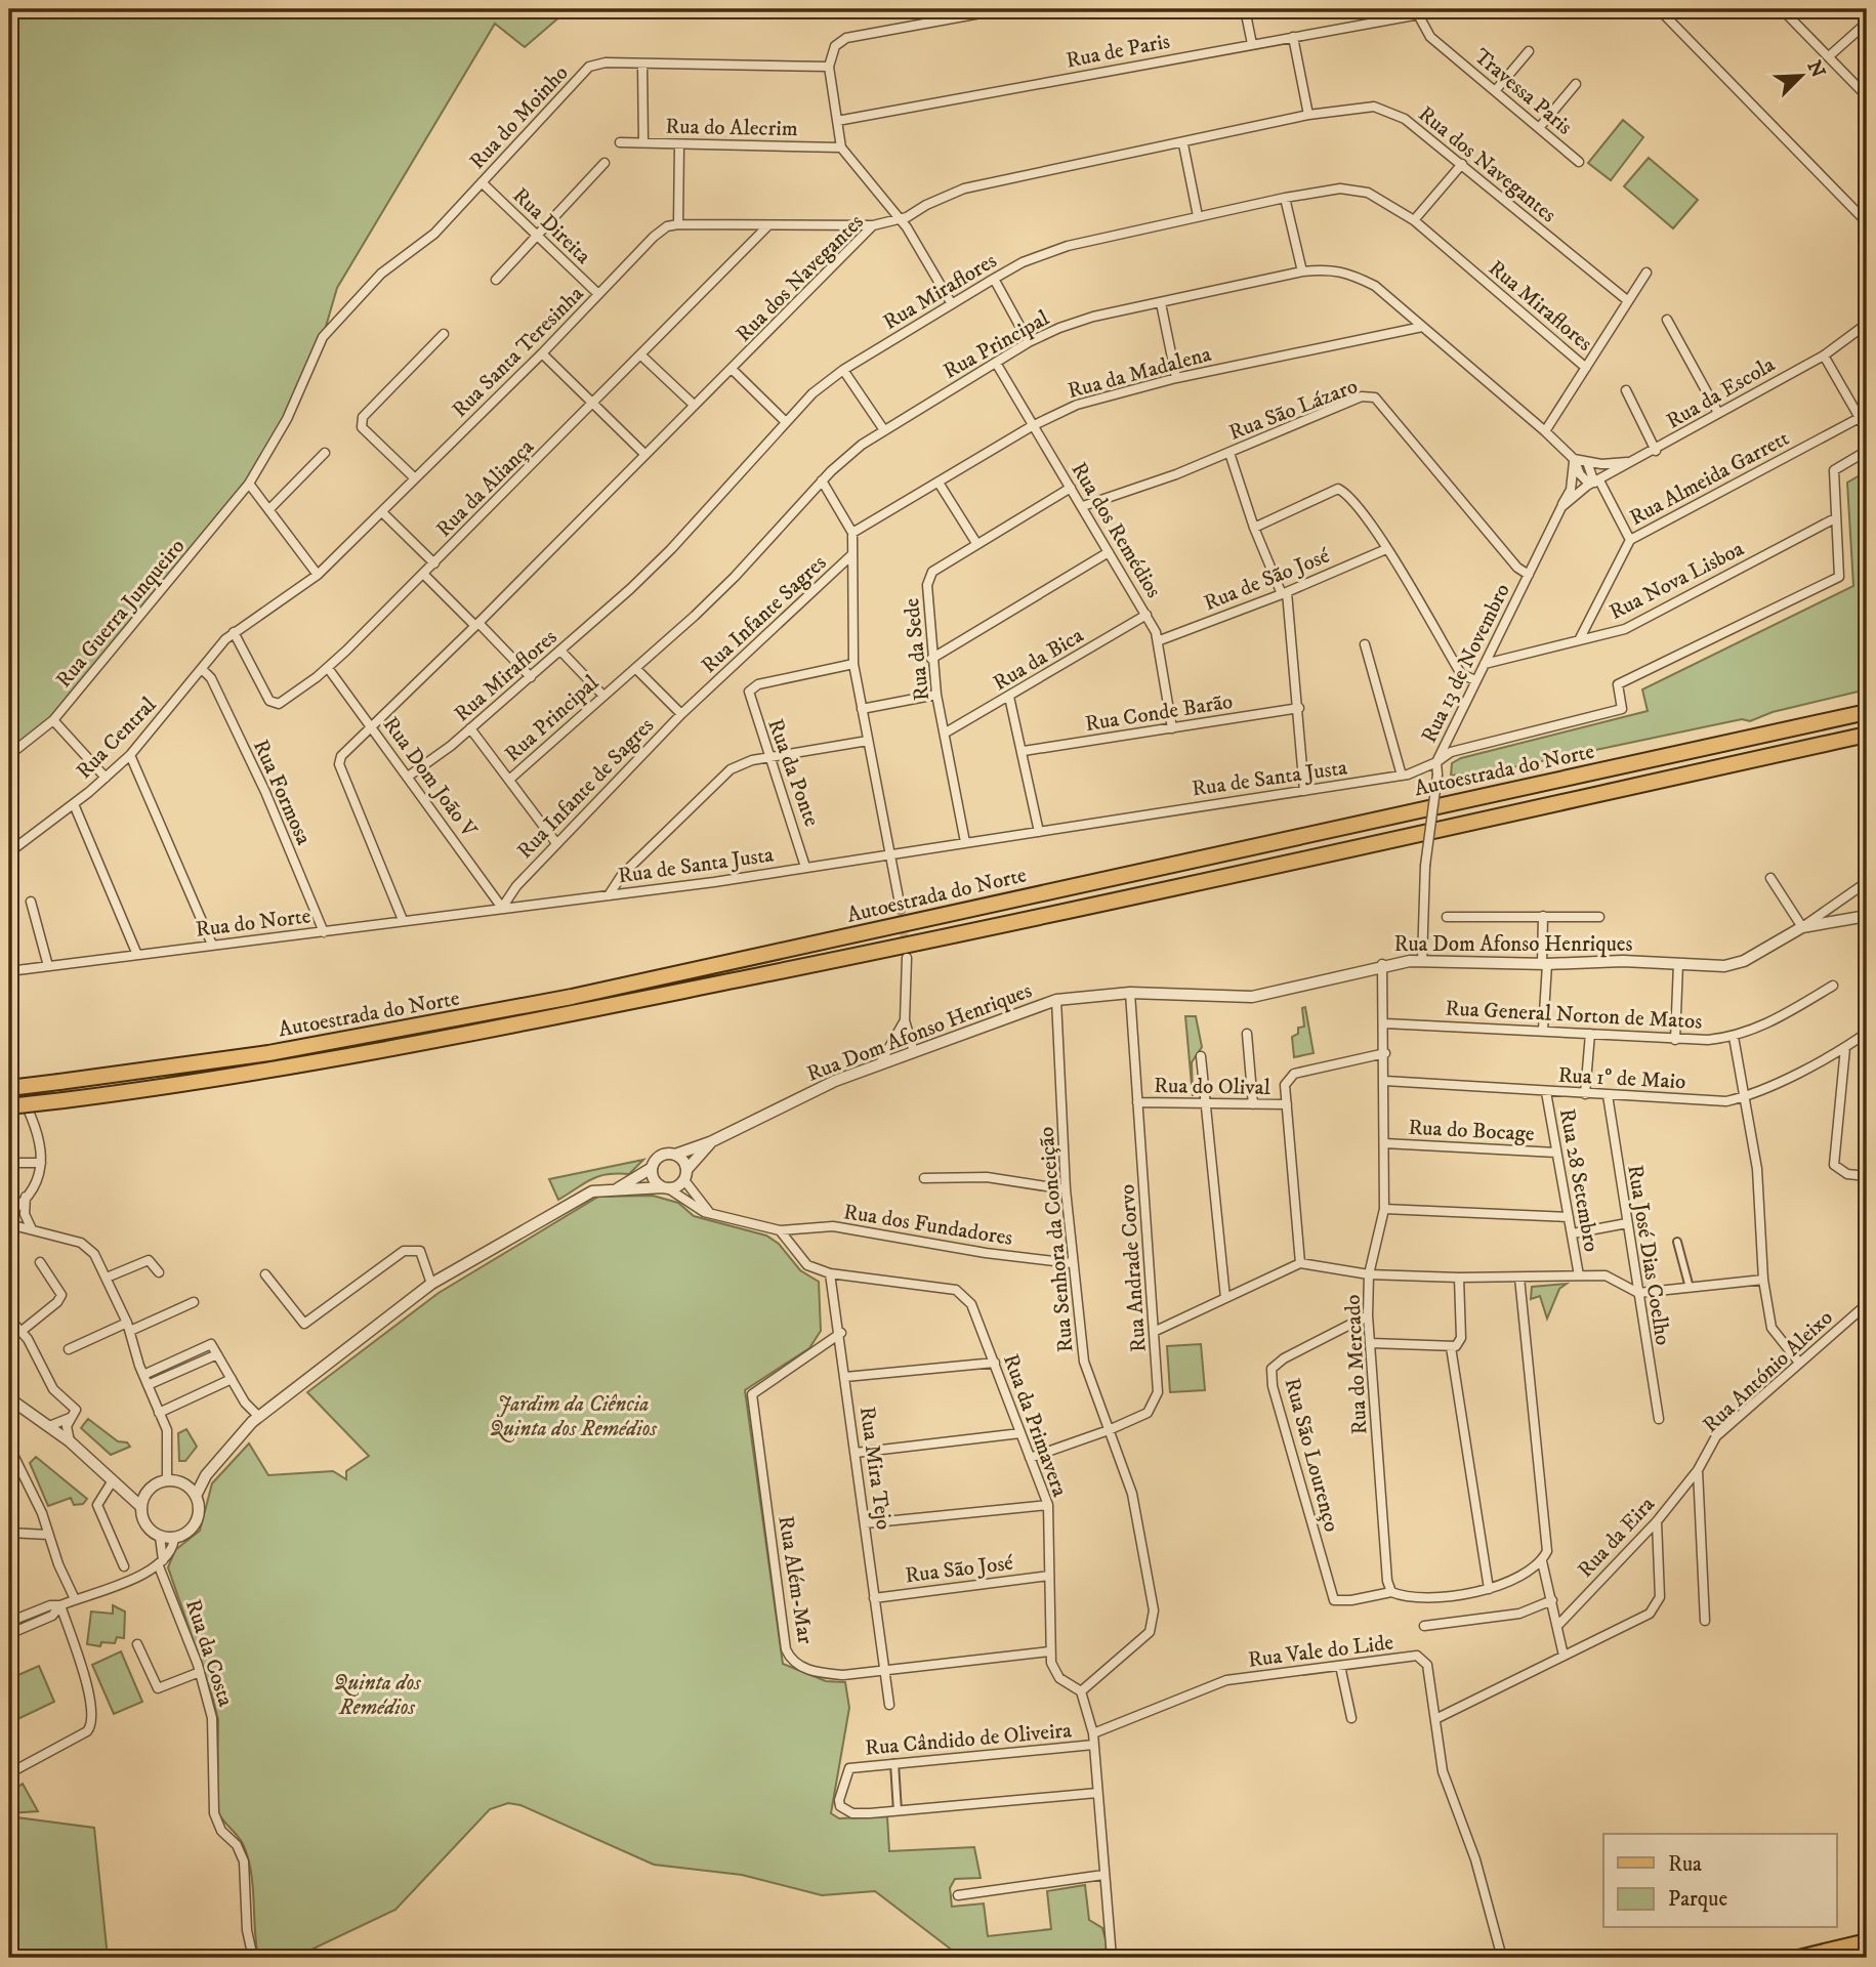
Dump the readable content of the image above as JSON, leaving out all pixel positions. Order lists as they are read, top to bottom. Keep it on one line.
{"streets":{"highway":["Autoestrada do Norte"],"street":["Rua de Paris","Travessa Paris","Rua do Moinho","Rua do Alecrim","Rua dos Navegantes","Rua Direita","Rua Miraflores","Rua Principal","Rua Santa Teresinha","Rua da Madalena","Rua da Escola","Rua São Lázaro","Rua Almeida Garrett","Rua da Aliança","Rua dos Remédios","Rua de São José","Rua Nova Lisboa","Rua Guerra Junqueiro","Rua Infante Sagres","Rua da Sede","Rua da Bica","Rua 13 de Novembro","Rua Conde Barão","Rua Central","Rua da Ponte","Rua Dom João V","Rua de Santa Justa","Rua Infante de Sagres","Rua Formosa","Rua do Norte","Rua Dom Afonso Henriques","Rua General Norton de Matos","Rua 1º de Maio","Rua do Olival","Rua do Bocage","Rua 28 Setembro","Rua dos Fundadores","Rua Senhora da Conceição","Rua José Dias Coelho","Rua Andrade Corvo","Rua do Mercado","Rua António Aleixo","Rua da Primavera","Rua São Lourenço","Rua Mira Tejo","Rua da Eira","Rua São José","Rua Além-Mar","Rua Vale do Lide","Rua da Costa","Rua Cândido de Oliveira"]},"crossings":[["Rua de Paris","Travessa Paris"],["Rua do Moinho","Rua Direita"],["Rua do Moinho","Rua Guerra Junqueiro"],["Rua dos Navegantes","Rua Dom João V"],["Rua dos Navegantes","Rua do Norte"],["Rua Direita","Rua Santa Teresinha"],["Rua Miraflores","Rua Dom João V"],["Rua Principal","Rua da Madalena"],["Rua Principal","Rua da Escola"],["Rua Principal","Rua dos Remédios"],["Rua Principal","Rua 13 de Novembro"],["Rua Santa Teresinha","Rua da Aliança"],["Rua Santa Teresinha","Rua Central"],["Rua da Madalena","Rua dos Remédios"],["Rua da Escola","Rua 13 de Novembro"],["Rua São Lázaro","Rua dos Remédios"],["Rua São Lázaro","Rua 13 de Novembro"],["Rua Almeida Garrett","Rua Nova Lisboa"],["Rua da Aliança","Rua Central"],["Rua da Aliança","Rua Dom João V"],["Rua dos Remédios","Rua de São José"],["Rua dos Remédios","Rua da Sede"],["Rua dos Remédios","Rua da Bica"],["Rua dos Remédios","Rua Conde Barão"],["Rua Nova Lisboa","Rua 13 de Novembro"],["Rua Nova Lisboa","Rua de Santa Justa"],["Rua Infante Sagres","Rua Infante de Sagres"],["Rua da Sede","Rua da Bica"],["Rua da Sede","Rua de Santa Justa"],["Rua 13 de Novembro","Rua de Santa Justa"],["Rua 13 de Novembro","Rua Dom Afonso Henriques"],["Rua Central","Rua Formosa"],["Rua da Ponte","Rua de Santa Justa"],["Rua Dom João V","Rua de Santa Justa"],["Rua Dom João V","Rua Infante de Sagres"],["Rua Dom João V","Rua do Norte"],["Rua de Santa Justa","Rua Infante de Sagres"],["Rua de Santa Justa","Rua do Norte"],["Rua Infante de Sagres","Rua do Norte"],["Rua Formosa","Rua do Norte"],["Rua Dom Afonso Henriques","Rua Senhora da Conceição"],["Rua Dom Afonso Henriques","Rua Andrade Corvo"],["Rua Dom Afonso Henriques","Rua do Mercado"],["Rua General Norton de Matos","Rua do Mercado"],["Rua 1º de Maio","Rua 28 Setembro"],["Rua 1º de Maio","Rua José Dias Coelho"],["Rua 1º de Maio","Rua do Mercado"],["Rua do Olival","Rua Andrade Corvo"],["Rua do Bocage","Rua 28 Setembro"],["Rua do Bocage","Rua do Mercado"],["Rua dos Fundadores","Rua Senhora da Conceição"],["Rua dos Fundadores","Rua da Primavera"],["Rua Senhora da Conceição","Rua Andrade Corvo"],["Rua Senhora da Conceição","Rua da Primavera"],["Rua Andrade Corvo","Rua da Primavera"],["Rua do Mercado","Rua São Lourenço"],["Rua António Aleixo","Rua da Eira"],["Rua da Primavera","Rua Mira Tejo"],["Rua da Primavera","Rua São José"],["Rua da Primavera","Rua Além-Mar"],["Rua Mira Tejo","Rua São José"],["Rua Mira Tejo","Rua Além-Mar"]],"parks":["Jardim da Ciência Quinta dos Remédios","Quinta dos Remédios"],"legend":["Rua","Parque"],"north":"top right"}
